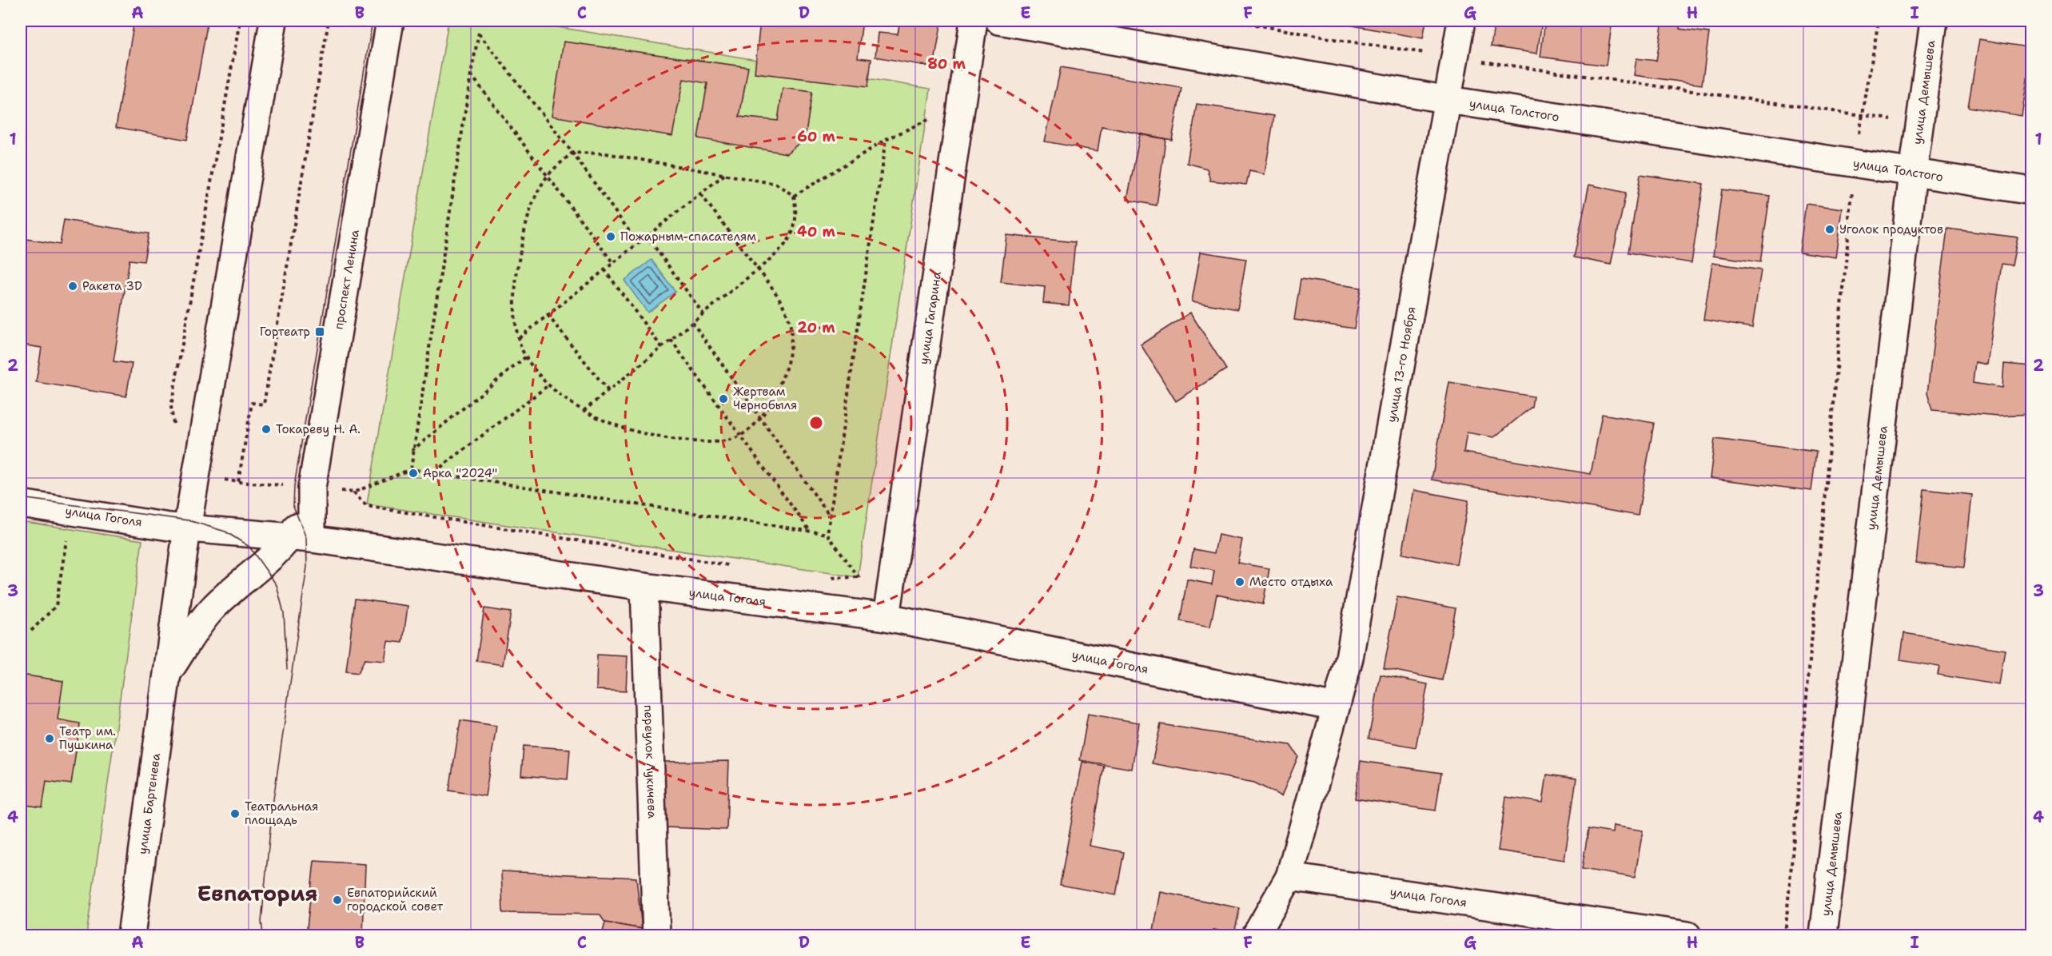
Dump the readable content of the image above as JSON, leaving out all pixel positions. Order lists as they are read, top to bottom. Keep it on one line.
{"streets":{"street":["улица Демышева","улица Толстого","проспект Ленина","улица Гагарина","улица 13-го Ноября","улица Гоголя","переулок Лукичева","улица Бартенева"]},"crossings":[["улица Демышева","улица Толстого"],["улица Толстого","улица 13-го Ноября"],["проспект Ленина","улица Гоголя"],["проспект Ленина","улица Бартенева"],["улица Гагарина","улица Гоголя"],["улица 13-го Ноября","улица Гоголя"],["улица Гоголя","переулок Лукичева"],["улица Гоголя","улица Бартенева"]],"districts":["Евпатория"],"places":{"other":["Уголок продуктов","Пожарным-спасателям","Ракета 3D","Жертвам Чернобыля","Токареву Н. А.","Арка \"2024\"","Место отдыха","Театр им. Пушкина","Театральная площадь","Евпаторийский городской совет"],"transit":["Гортеатр"]},"grid":{"columns":["A","B","C","D","E","F","G","H","I"],"rows":["1","2","3","4"]},"rings":["80 m","60 m","40 m","20 m"]}
